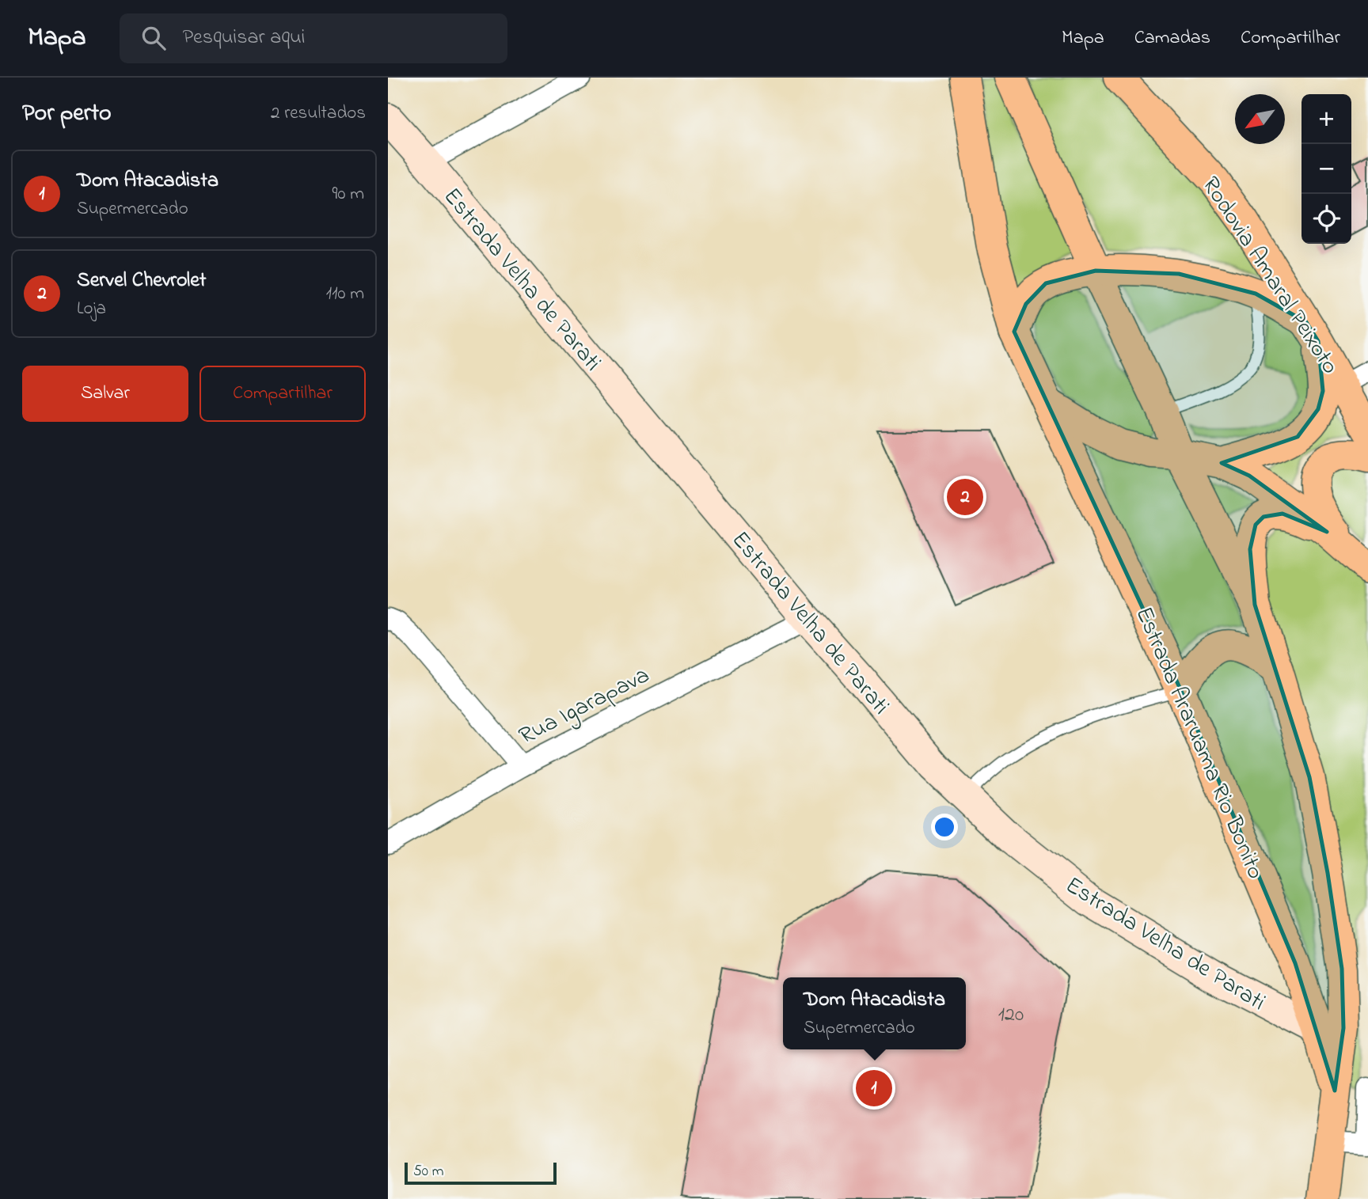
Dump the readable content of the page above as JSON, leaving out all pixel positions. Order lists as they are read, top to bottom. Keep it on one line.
{"streets":{"main road":["Rodovia Amaral Peixoto","Estrada Araruama Rio Bonito"],"street":["Estrada Velha de Parati","Rua Igarapava"]},"crossings":[["Estrada Velha de Parati","Rua Igarapava"],["Estrada Velha de Parati","Estrada Araruama Rio Bonito"]],"house_numbers":["120"],"scale_bar":"50 m","north":"bottom left","page":{"header":"Mapa","search":"Pesquisar aqui","nav":["Mapa","Camadas","Compartilhar"],"heading":["Por perto","2 resultados"],"map_buttons":["+","−"],"list":[{"mark":"1","name":"Dom Atacadista","note":"Supermercado","value":"90 m"},{"mark":"2","name":"Servel Chevrolet","note":"Loja","value":"110 m"}],"buttons":["Salvar","Compartilhar"],"pins":["2","1"],"popup":["Dom Atacadista","Supermercado"],"scale":"50 m"}}
